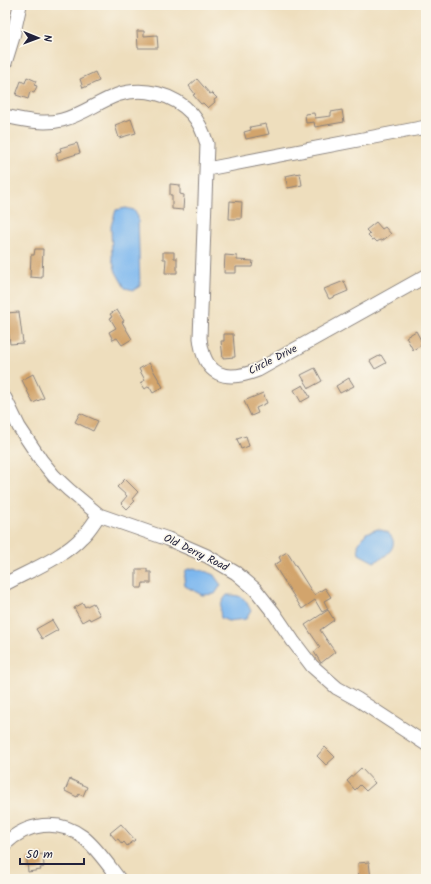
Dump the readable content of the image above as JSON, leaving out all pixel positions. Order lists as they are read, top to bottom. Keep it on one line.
{"streets":{"street":["Circle Drive","Old Derry Road"]},"scale_bar":"50 m","north":"right"}
